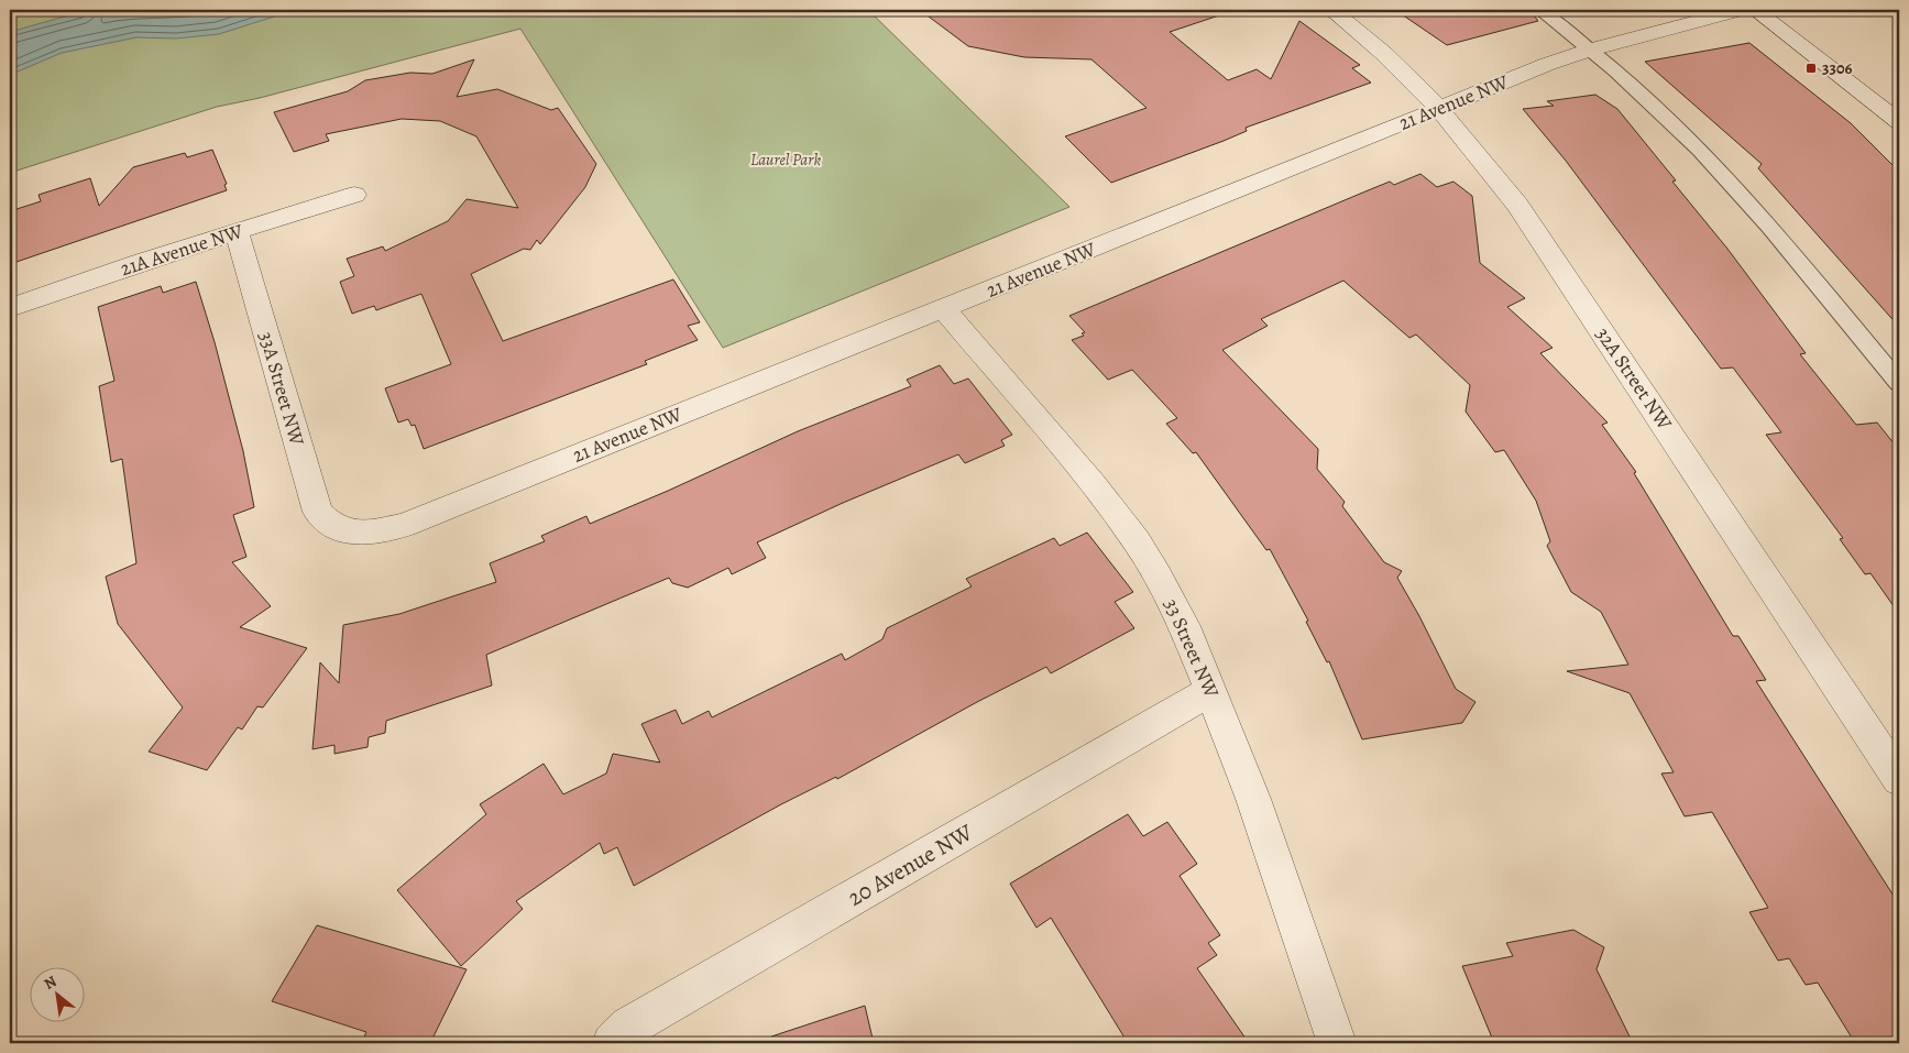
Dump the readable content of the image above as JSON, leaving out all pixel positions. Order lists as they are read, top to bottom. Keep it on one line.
{"streets":{"street":["21 Avenue NW","21A Avenue NW","32A Street NW","33A Street NW","33 Street NW","20 Avenue NW"]},"crossings":[["21 Avenue NW","32A Street NW"],["21 Avenue NW","33A Street NW"],["21 Avenue NW","33 Street NW"],["21A Avenue NW","33A Street NW"],["33 Street NW","20 Avenue NW"]],"parks":["Laurel Park"],"places":{"transit":["3306"]},"north":"top left"}
